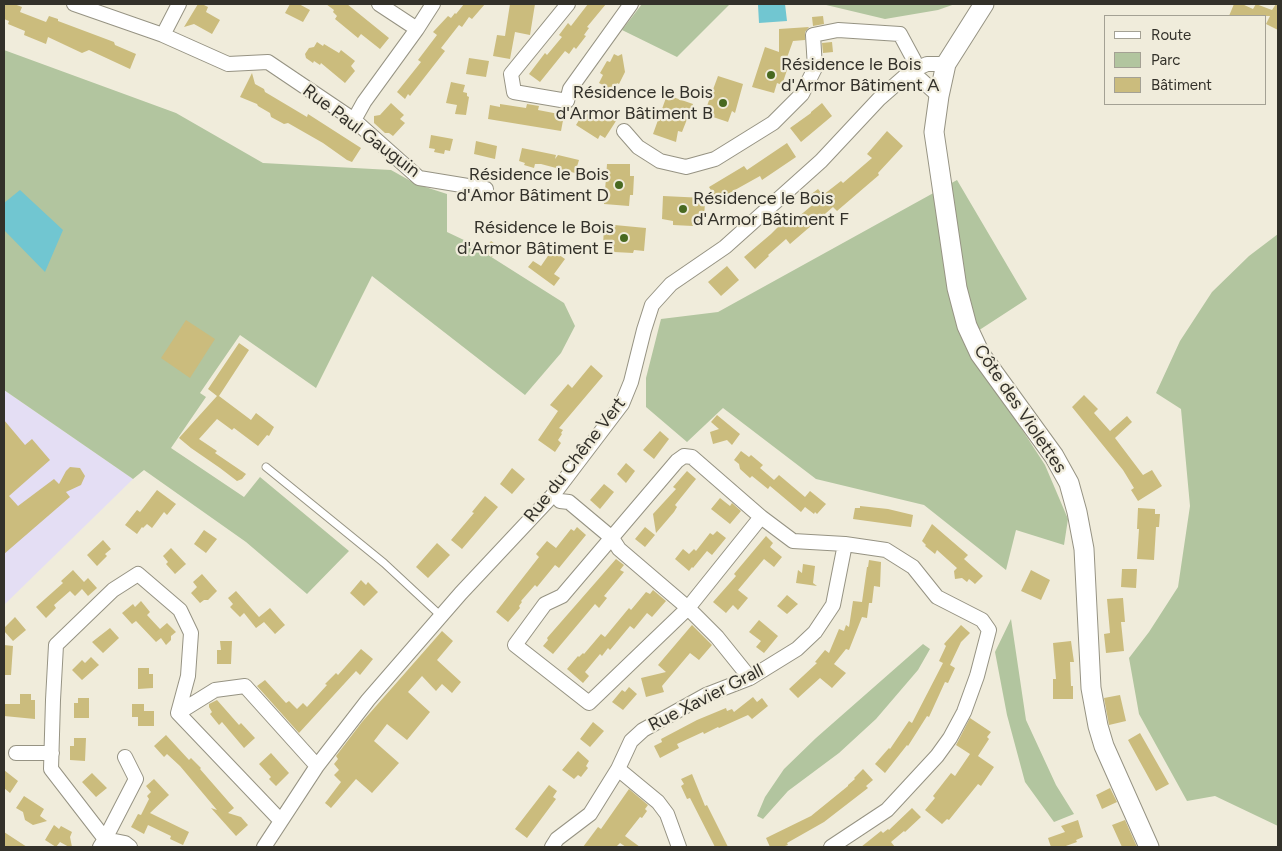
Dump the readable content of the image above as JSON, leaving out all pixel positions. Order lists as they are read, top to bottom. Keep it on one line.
{"streets":{"street":["Rue Paul Gauguin","Côte des Violettes","Rue du Chêne Vert","Rue Xavier Grall"]},"crossings":[["Côte des Violettes","Rue du Chêne Vert"]],"places":["Résidence le Bois d'Armor Bâtiment A","Résidence le Bois d'Armor Bâtiment B","Résidence le Bois d'Amor Bâtiment D","Résidence le Bois d'Armor Bâtiment F","Résidence le Bois d'Armor Bâtiment E"],"legend":["Route","Parc","Bâtiment"]}
